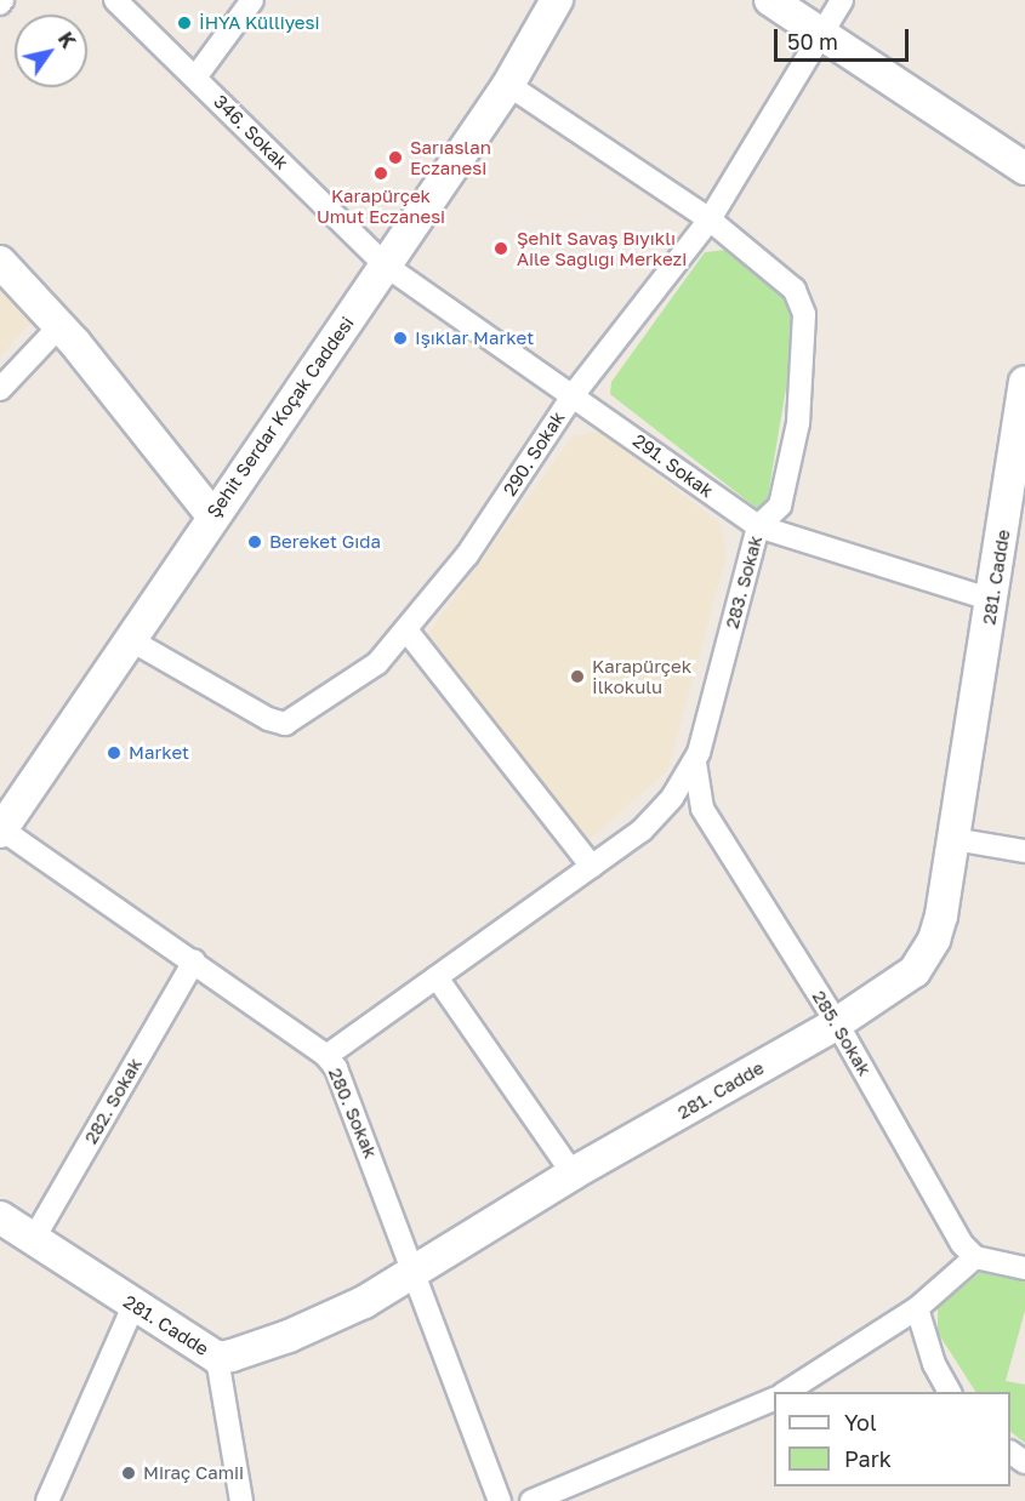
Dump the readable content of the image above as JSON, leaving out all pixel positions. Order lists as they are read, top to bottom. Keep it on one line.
{"streets":{"street":["346. Sokak","Şehit Serdar Koçak Caddesi","290. Sokak","291. Sokak","281. Cadde","283. Sokak","285. Sokak","282. Sokak","280. Sokak"]},"crossings":[["346. Sokak","Şehit Serdar Koçak Caddesi"],["346. Sokak","291. Sokak"],["Şehit Serdar Koçak Caddesi","290. Sokak"],["Şehit Serdar Koçak Caddesi","291. Sokak"],["Şehit Serdar Koçak Caddesi","283. Sokak"],["Şehit Serdar Koçak Caddesi","280. Sokak"],["290. Sokak","291. Sokak"],["290. Sokak","283. Sokak"],["291. Sokak","281. Cadde"],["291. Sokak","283. Sokak"],["281. Cadde","285. Sokak"],["281. Cadde","282. Sokak"],["281. Cadde","280. Sokak"],["283. Sokak","285. Sokak"],["283. Sokak","280. Sokak"],["282. Sokak","280. Sokak"]],"places":["İHYA Külliyesi","Sarıaslan Eczanesi","Karapürçek Umut Eczanesi","Şehit Savaş Bıyıklı Aile Sağlığı Merkezi","Işıklar Market","Bereket Gıda","Karapürçek İlkokulu","Market","Miraç Camii"],"legend":["Yol","Park"],"scale_bar":"50 m","north":"top right"}
